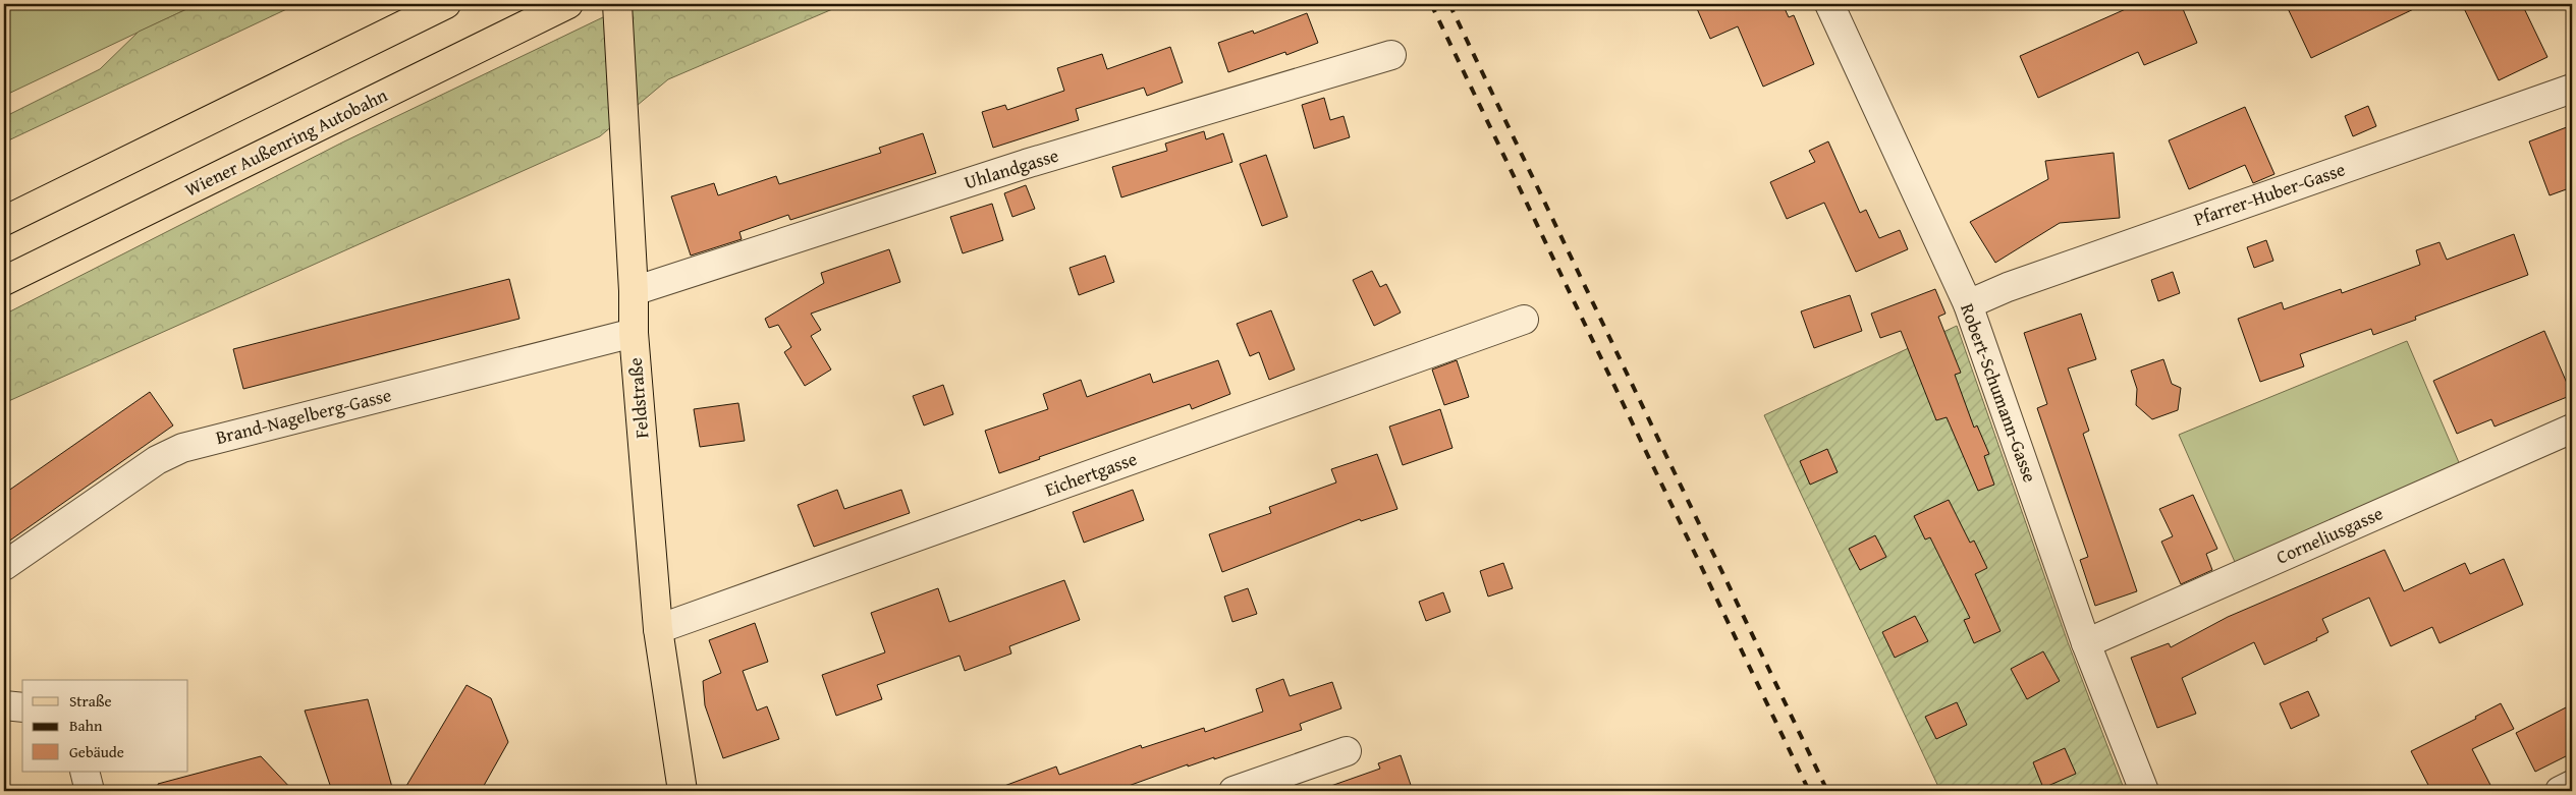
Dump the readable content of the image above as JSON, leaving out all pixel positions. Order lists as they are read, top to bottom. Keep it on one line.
{"streets":{"main road":["Wiener Außenring Autobahn","Feldstraße"],"street":["Uhlandgasse","Pfarrer-Huber-Gasse","Robert-Schumann-Gasse","Brand-Nagelberg-Gasse","Eichertgasse","Corneliusgasse"]},"crossings":[["Uhlandgasse","Feldstraße"],["Pfarrer-Huber-Gasse","Robert-Schumann-Gasse"],["Robert-Schumann-Gasse","Corneliusgasse"],["Feldstraße","Brand-Nagelberg-Gasse"],["Feldstraße","Eichertgasse"]],"legend":["Straße","Bahn","Gebäude"]}
